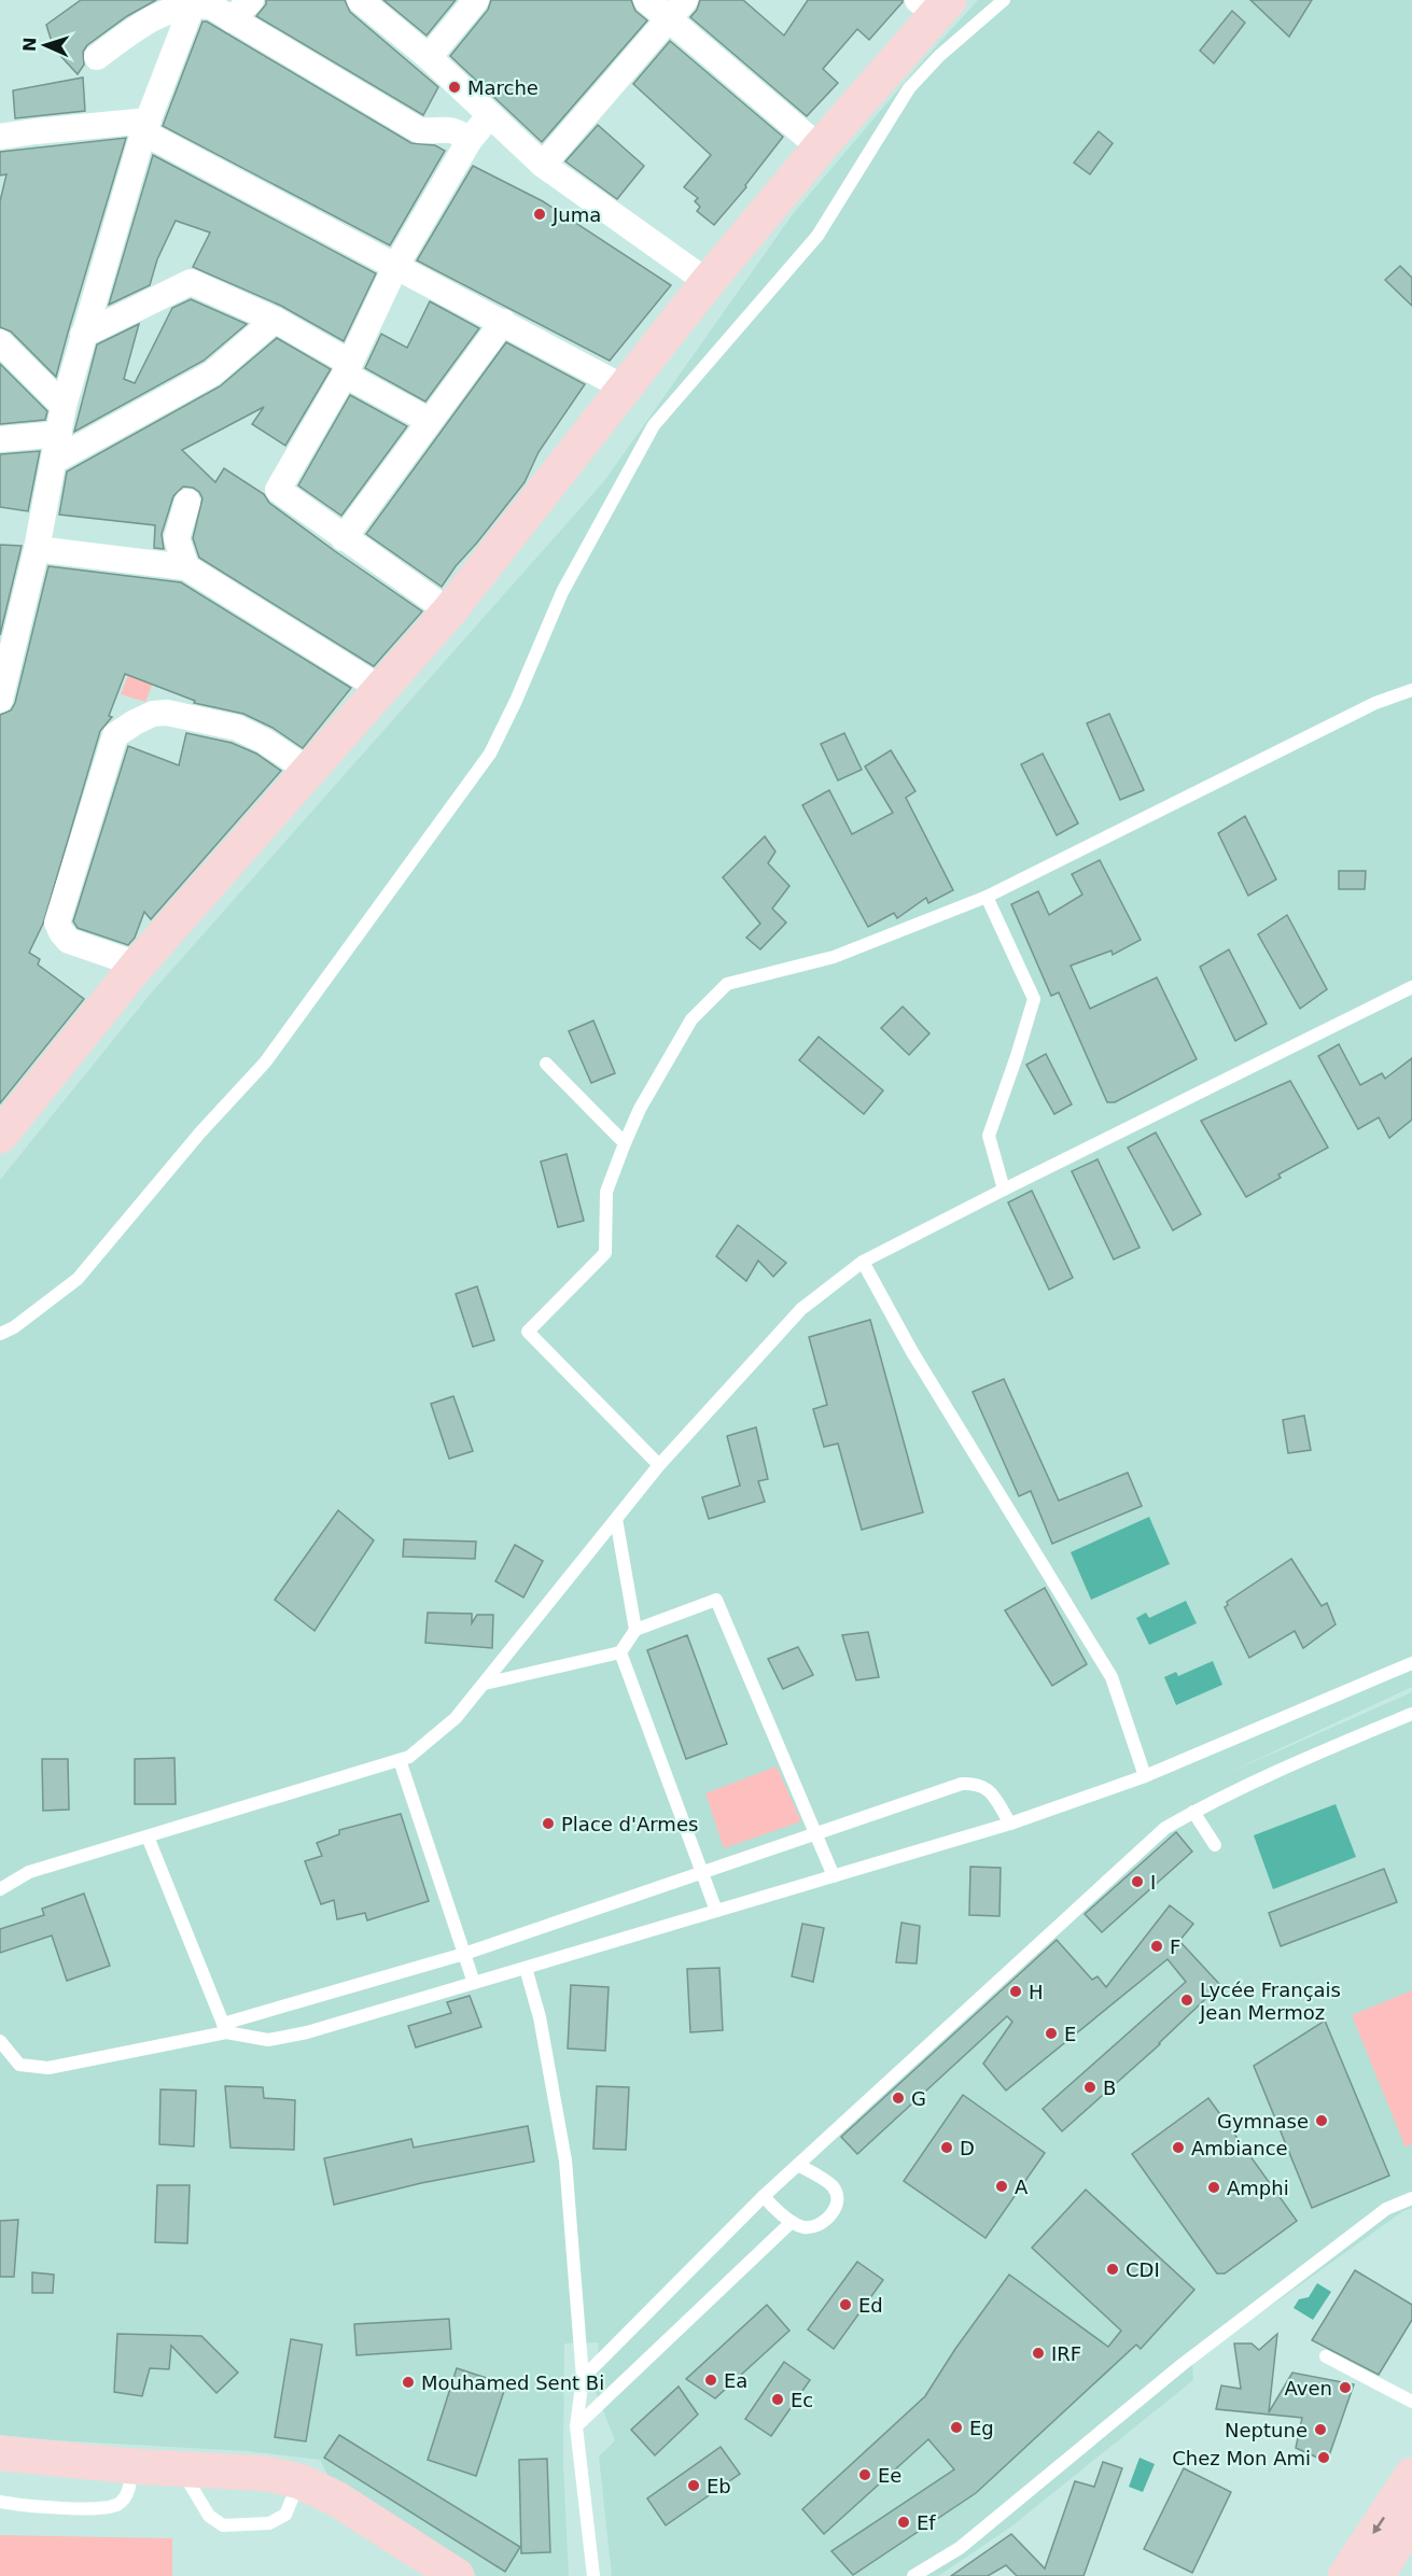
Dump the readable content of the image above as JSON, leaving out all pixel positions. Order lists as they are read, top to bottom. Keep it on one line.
{"places":["Marche","Juma","Place d'Armes","I","F","H","Lycée Français Jean Mermoz","E","B","G","Gymnase","D","Ambiance","A","Amphi","CDI","Ed","IRF","Ea","Mouhamed Sent Bi","Aven","Ec","Eg","Neptune","Chez Mon Ami","Ee","Eb","Ef"],"north":"left"}
